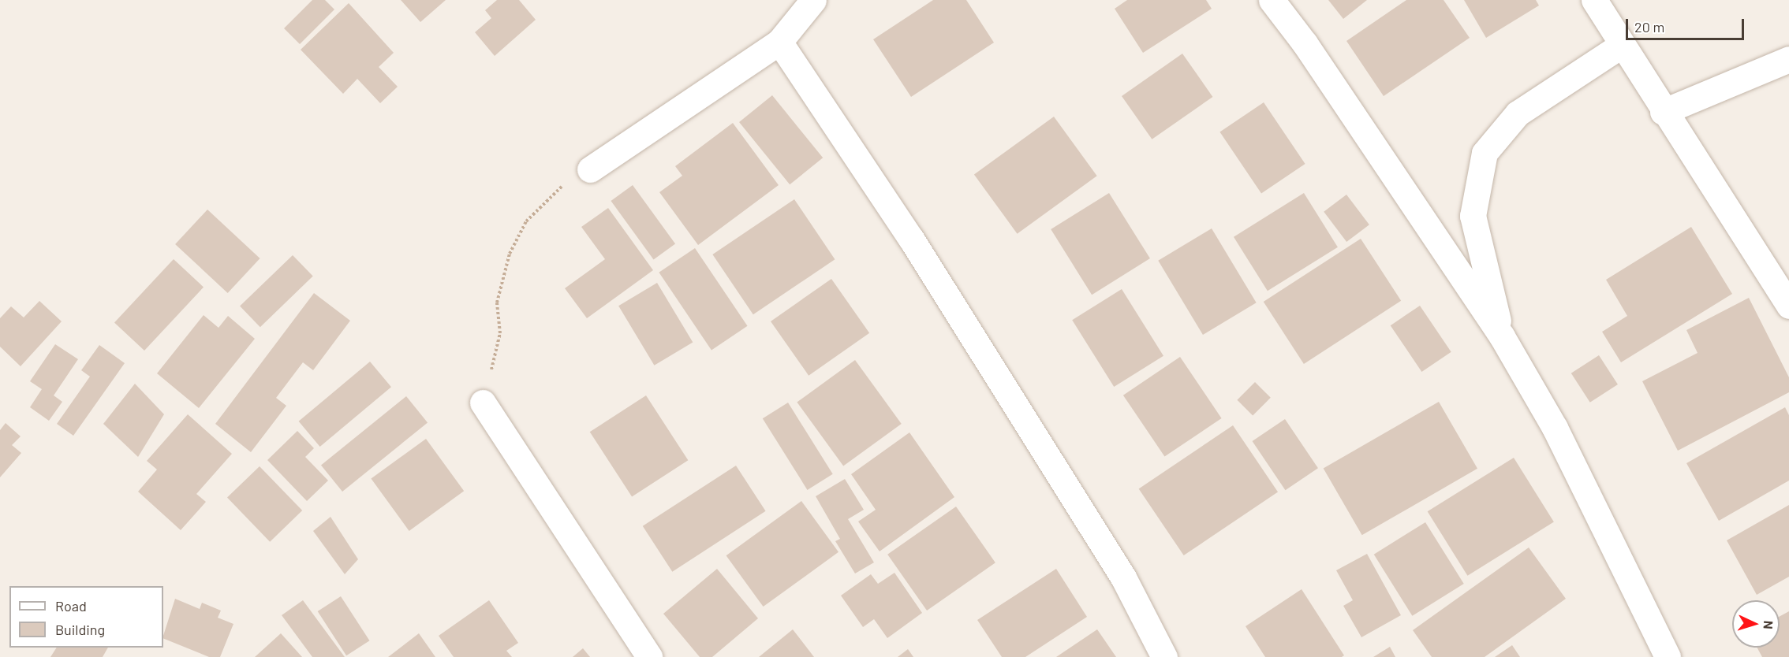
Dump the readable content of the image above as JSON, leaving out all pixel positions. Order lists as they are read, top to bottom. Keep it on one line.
{"legend":["Road","Building"],"scale_bar":"20 m","north":"right"}
